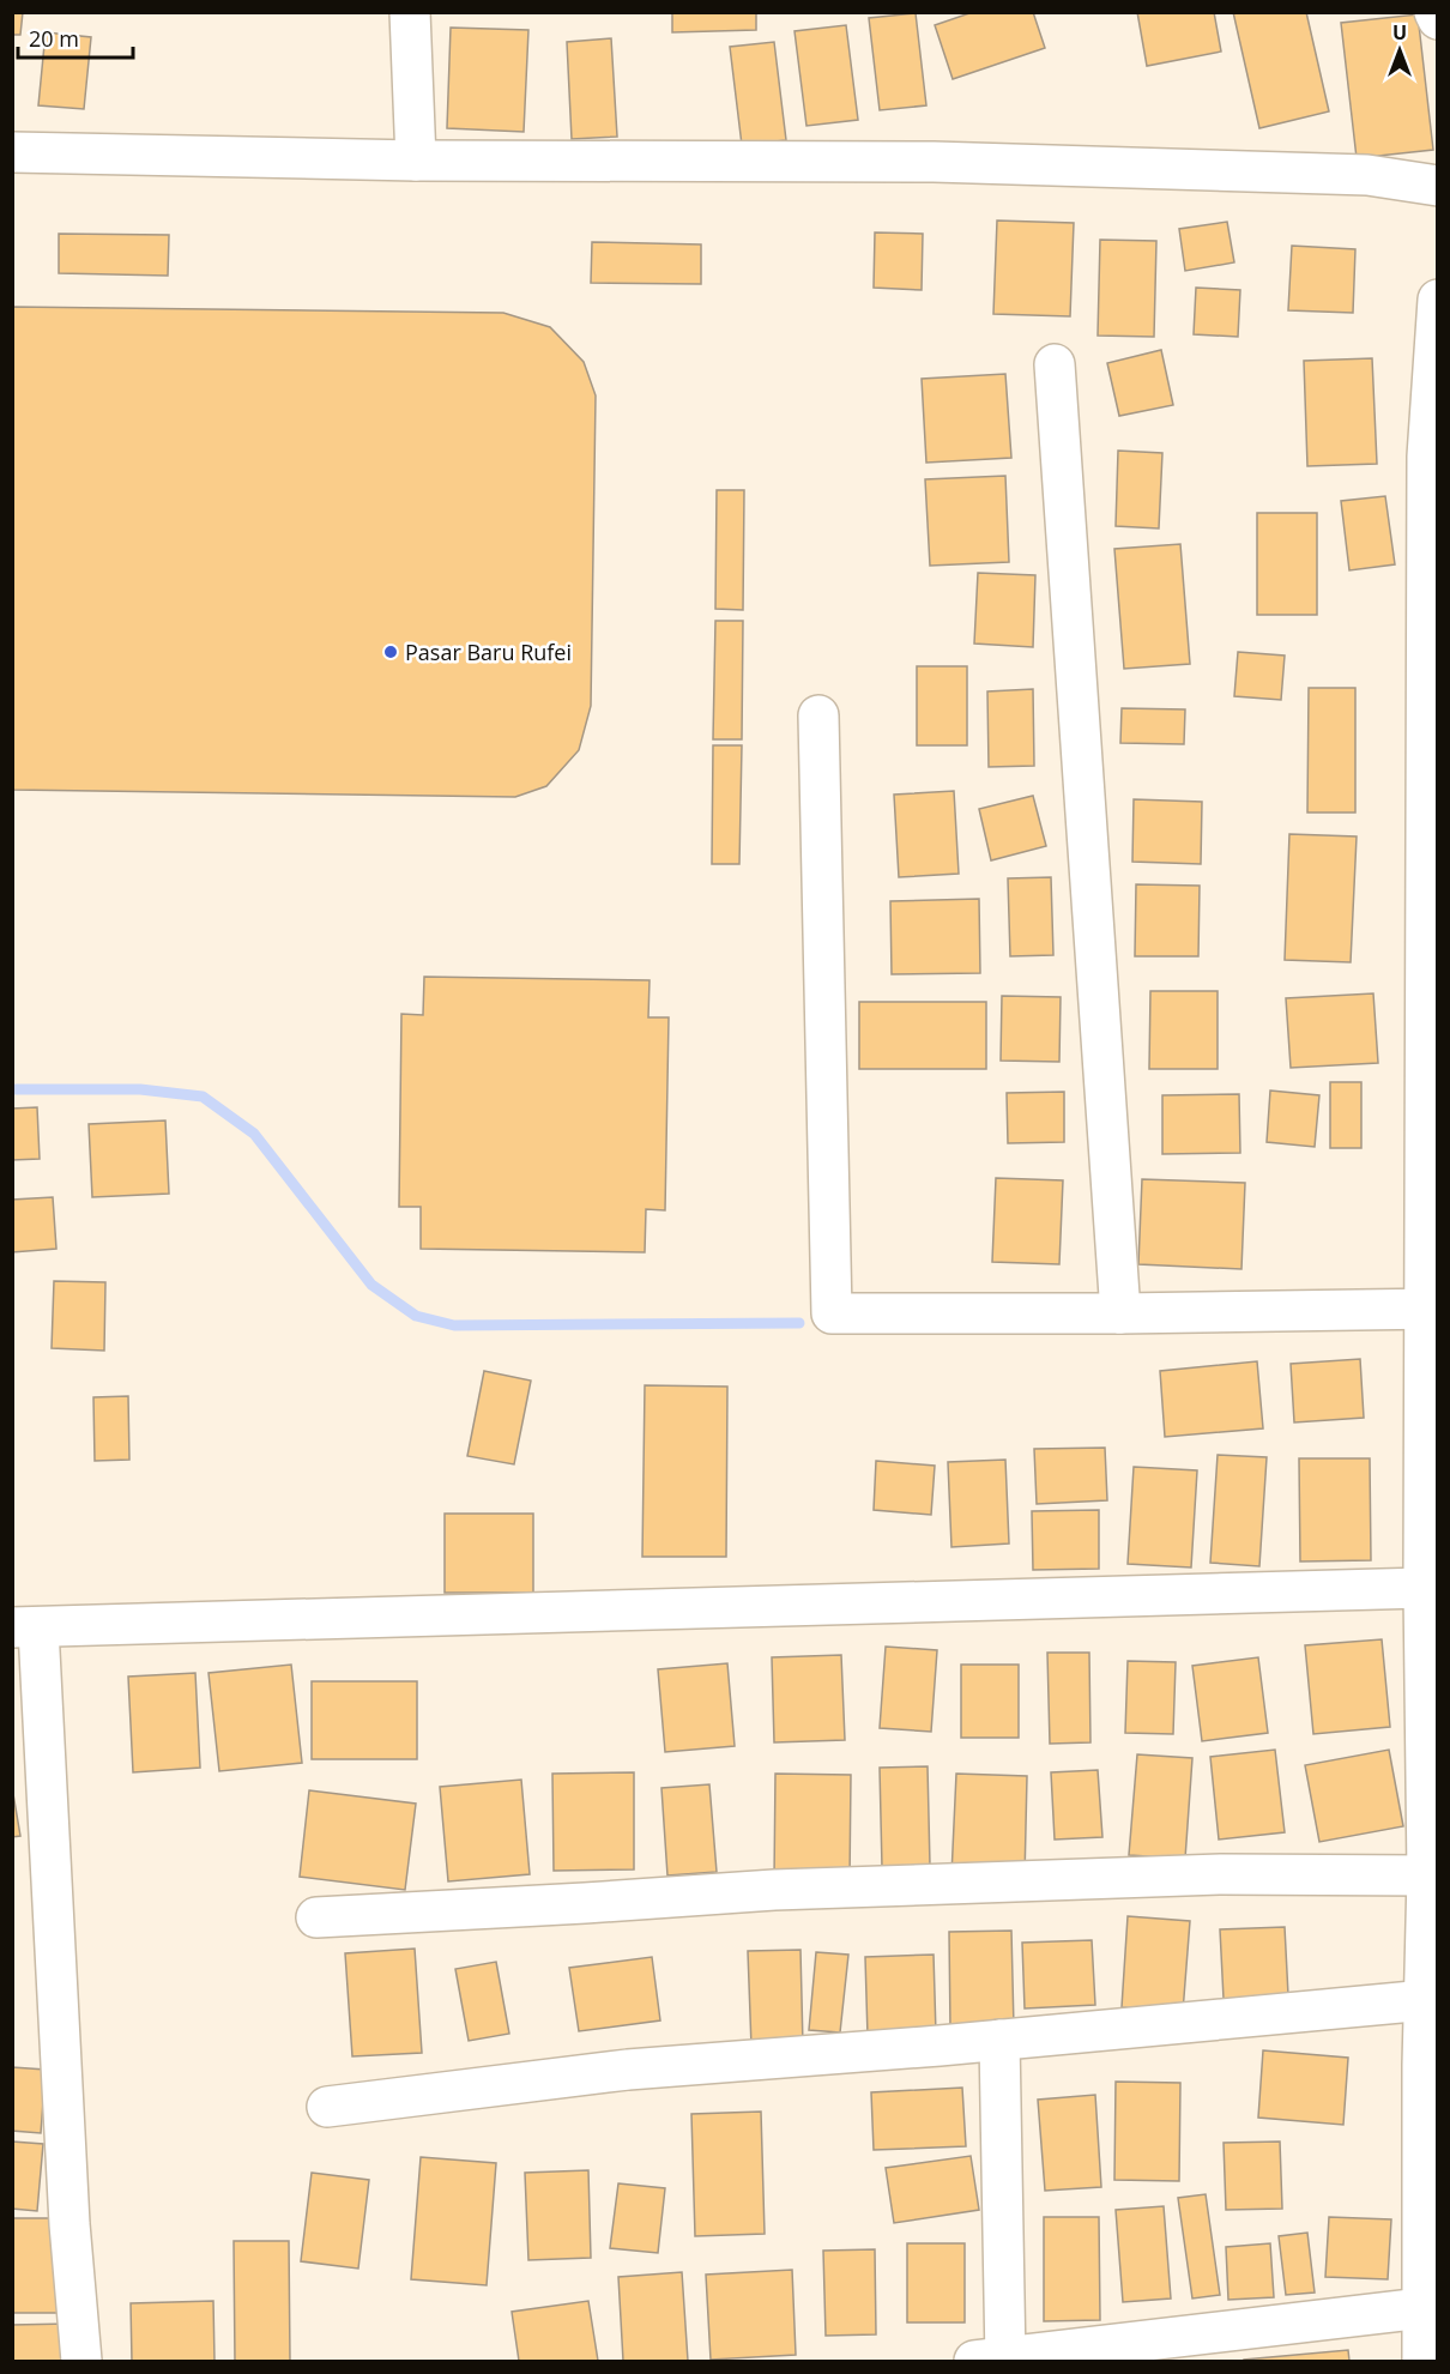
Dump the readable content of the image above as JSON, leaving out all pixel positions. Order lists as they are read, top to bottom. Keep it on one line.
{"places":["Pasar Baru Rufei"],"scale_bar":"20 m","north":"top"}
